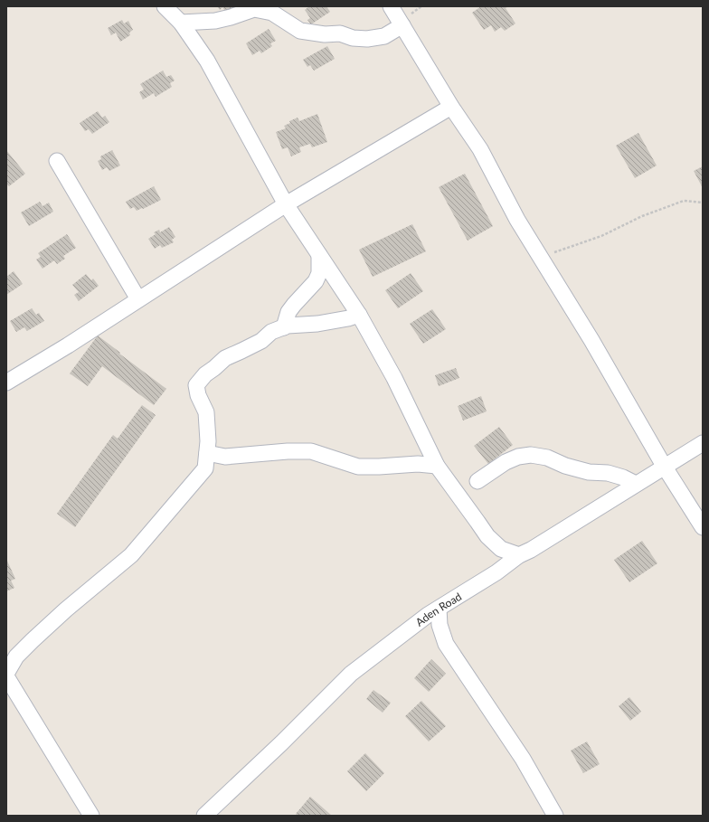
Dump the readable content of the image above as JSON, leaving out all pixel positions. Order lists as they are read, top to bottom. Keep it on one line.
{"streets":{"street":["Aden Road"]}}
